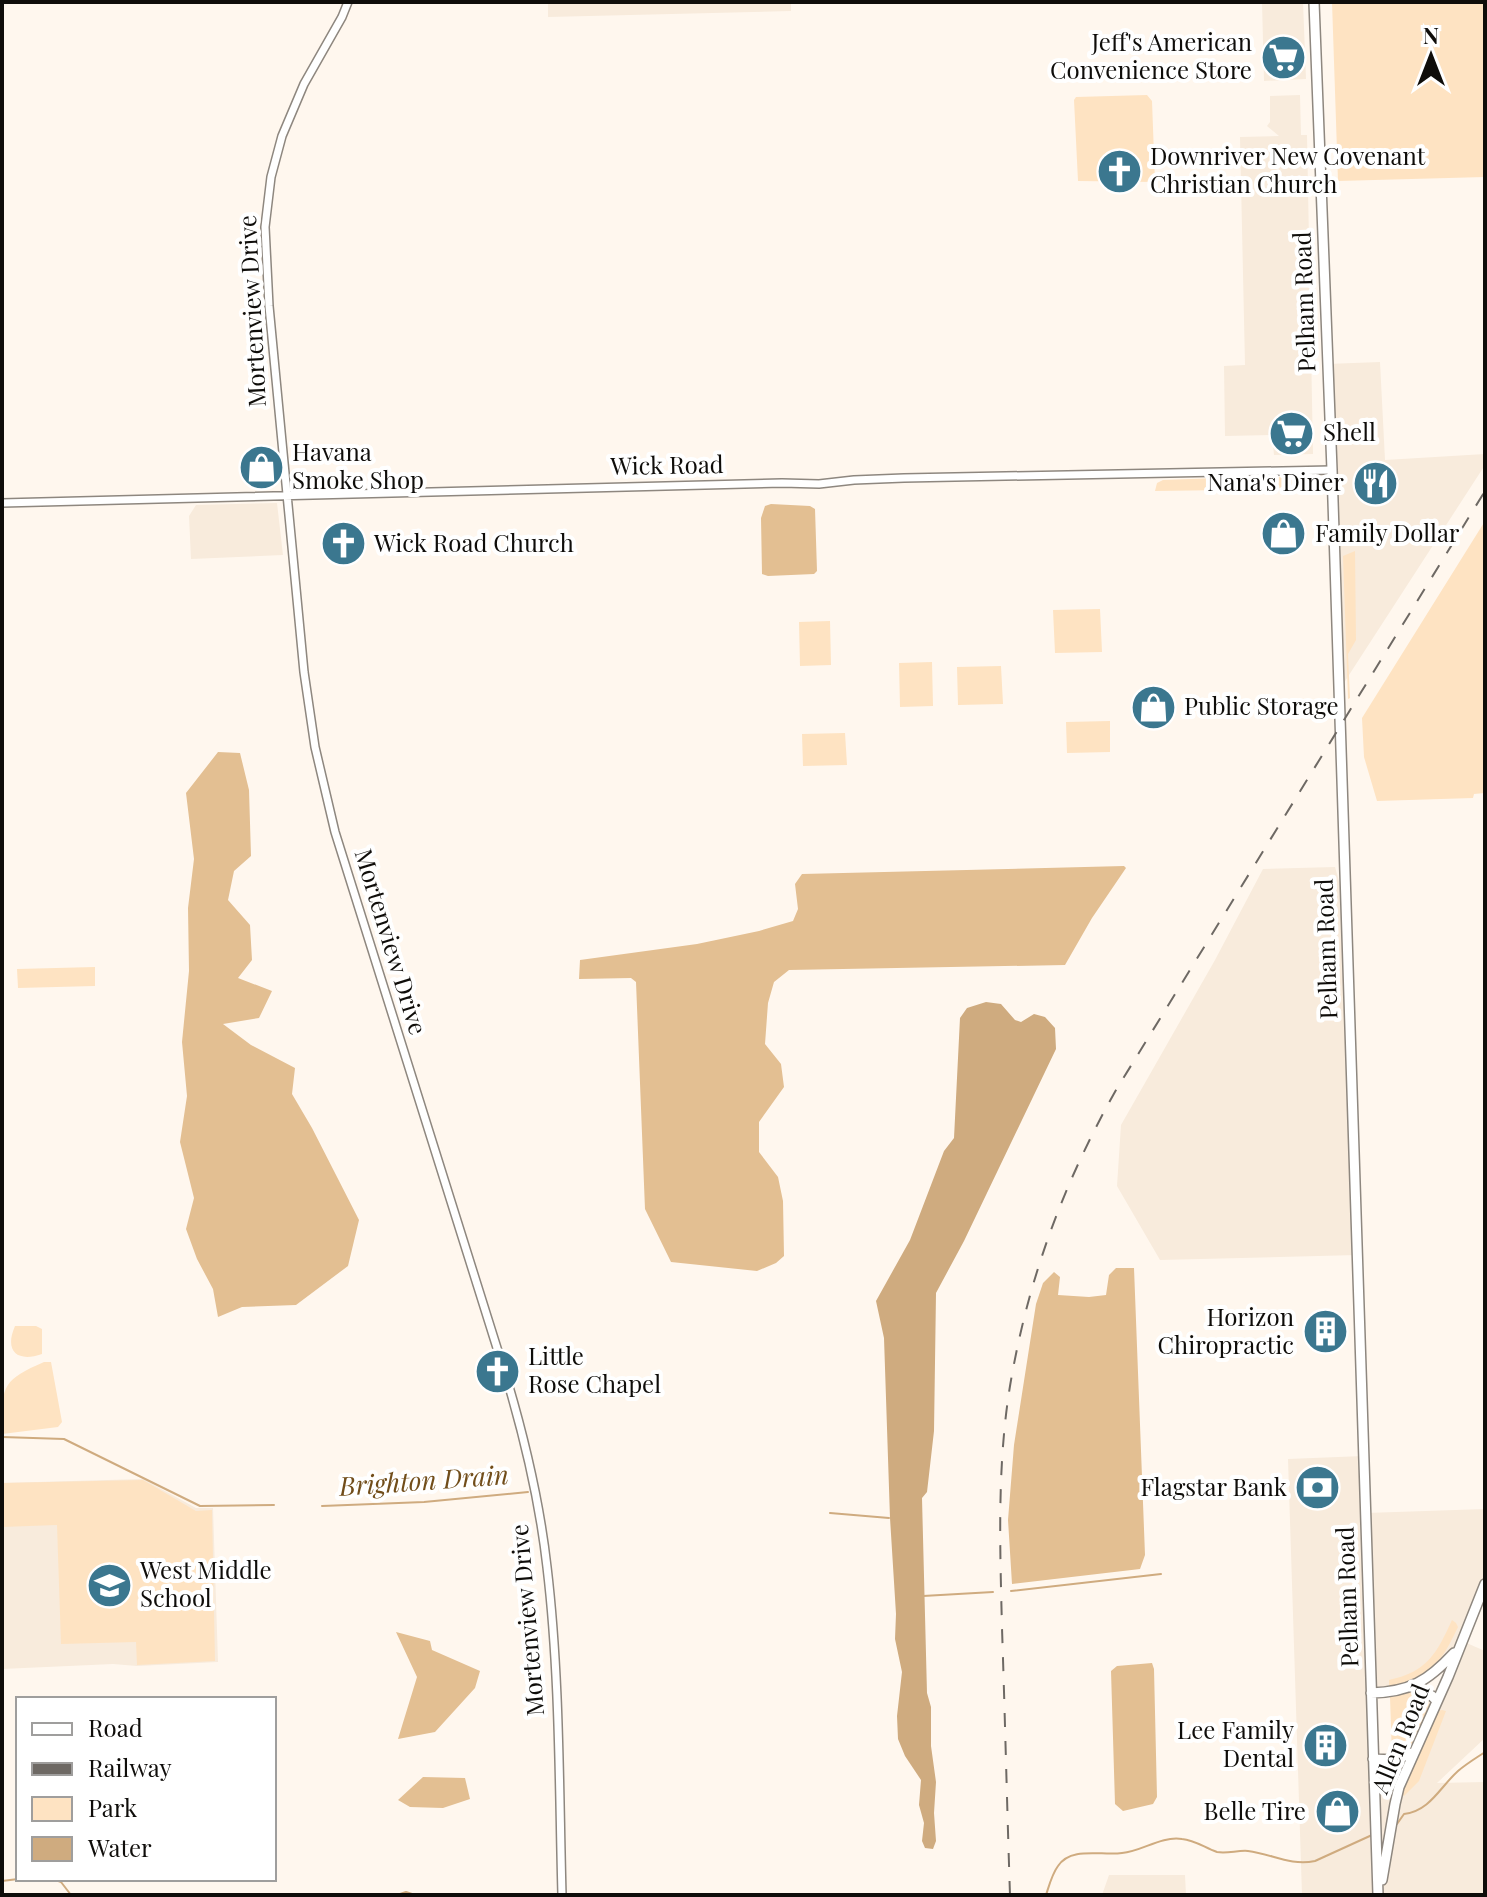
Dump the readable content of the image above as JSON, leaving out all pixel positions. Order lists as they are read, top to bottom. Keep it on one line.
{"streets":{"main road":["Pelham Road","Allen Road"],"street":["Mortenview Drive","Wick Road"]},"crossings":[["Pelham Road","Wick Road"],["Pelham Road","Allen Road"],["Mortenview Drive","Wick Road"]],"water":["Brighton Drain"],"places":{"supermarket":["Jeff's American Convenience Store","Shell"],"church":["Downriver New Covenant Christian Church","Wick Road Church","Little Rose Chapel"],"shop":["Havana Smoke Shop","Family Dollar","Public Storage","Belle Tire"],"restaurant":["Nana's Diner"],"building":["Horizon Chiropractic","Lee Family Dental"],"bank":["Flagstar Bank"],"school or university":["West Middle School"]},"legend":["Road","Railway","Park","Water"],"north":"top"}
